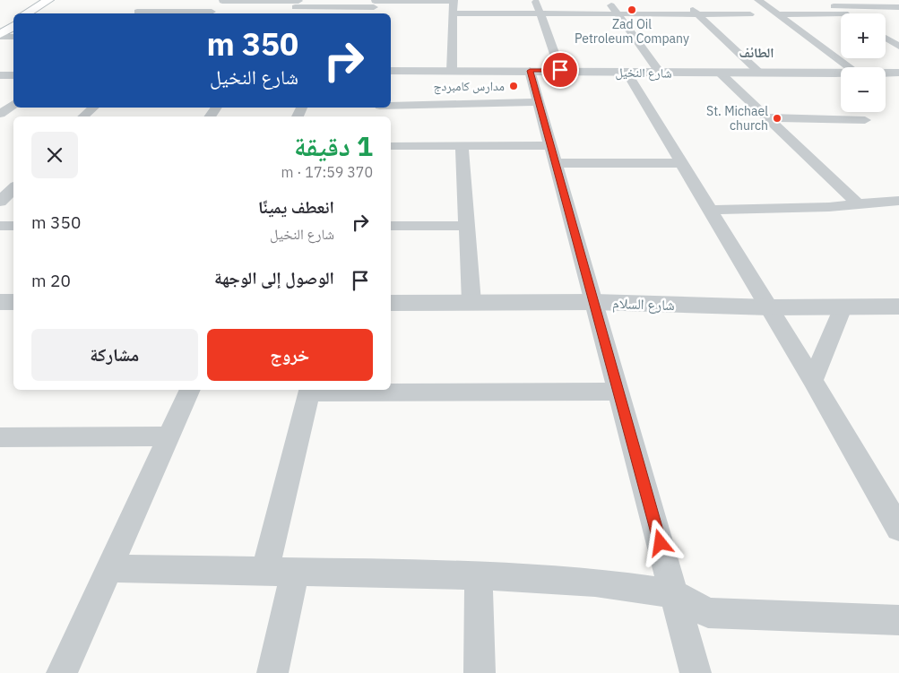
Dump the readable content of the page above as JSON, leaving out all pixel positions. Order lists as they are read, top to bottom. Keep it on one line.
{"streets":{"street":["شارع النخيل","شارع السلام"]},"districts":["الطائف"],"places":["Zad Oil Petroleum Company","مدارس كامبردج","St. Michael church"],"page":{"map_buttons":["+","−"],"turn":["350 m","شارع النخيل"],"heading":["1 دقيقة","370 m · 17:59"],"list":[{"name":"انعطف يمينًا","note":"شارع النخيل","value":"350 m"},{"name":"الوصول إلى الوجهة","value":"20 m"}],"buttons":["خروج","مشاركة"]}}
